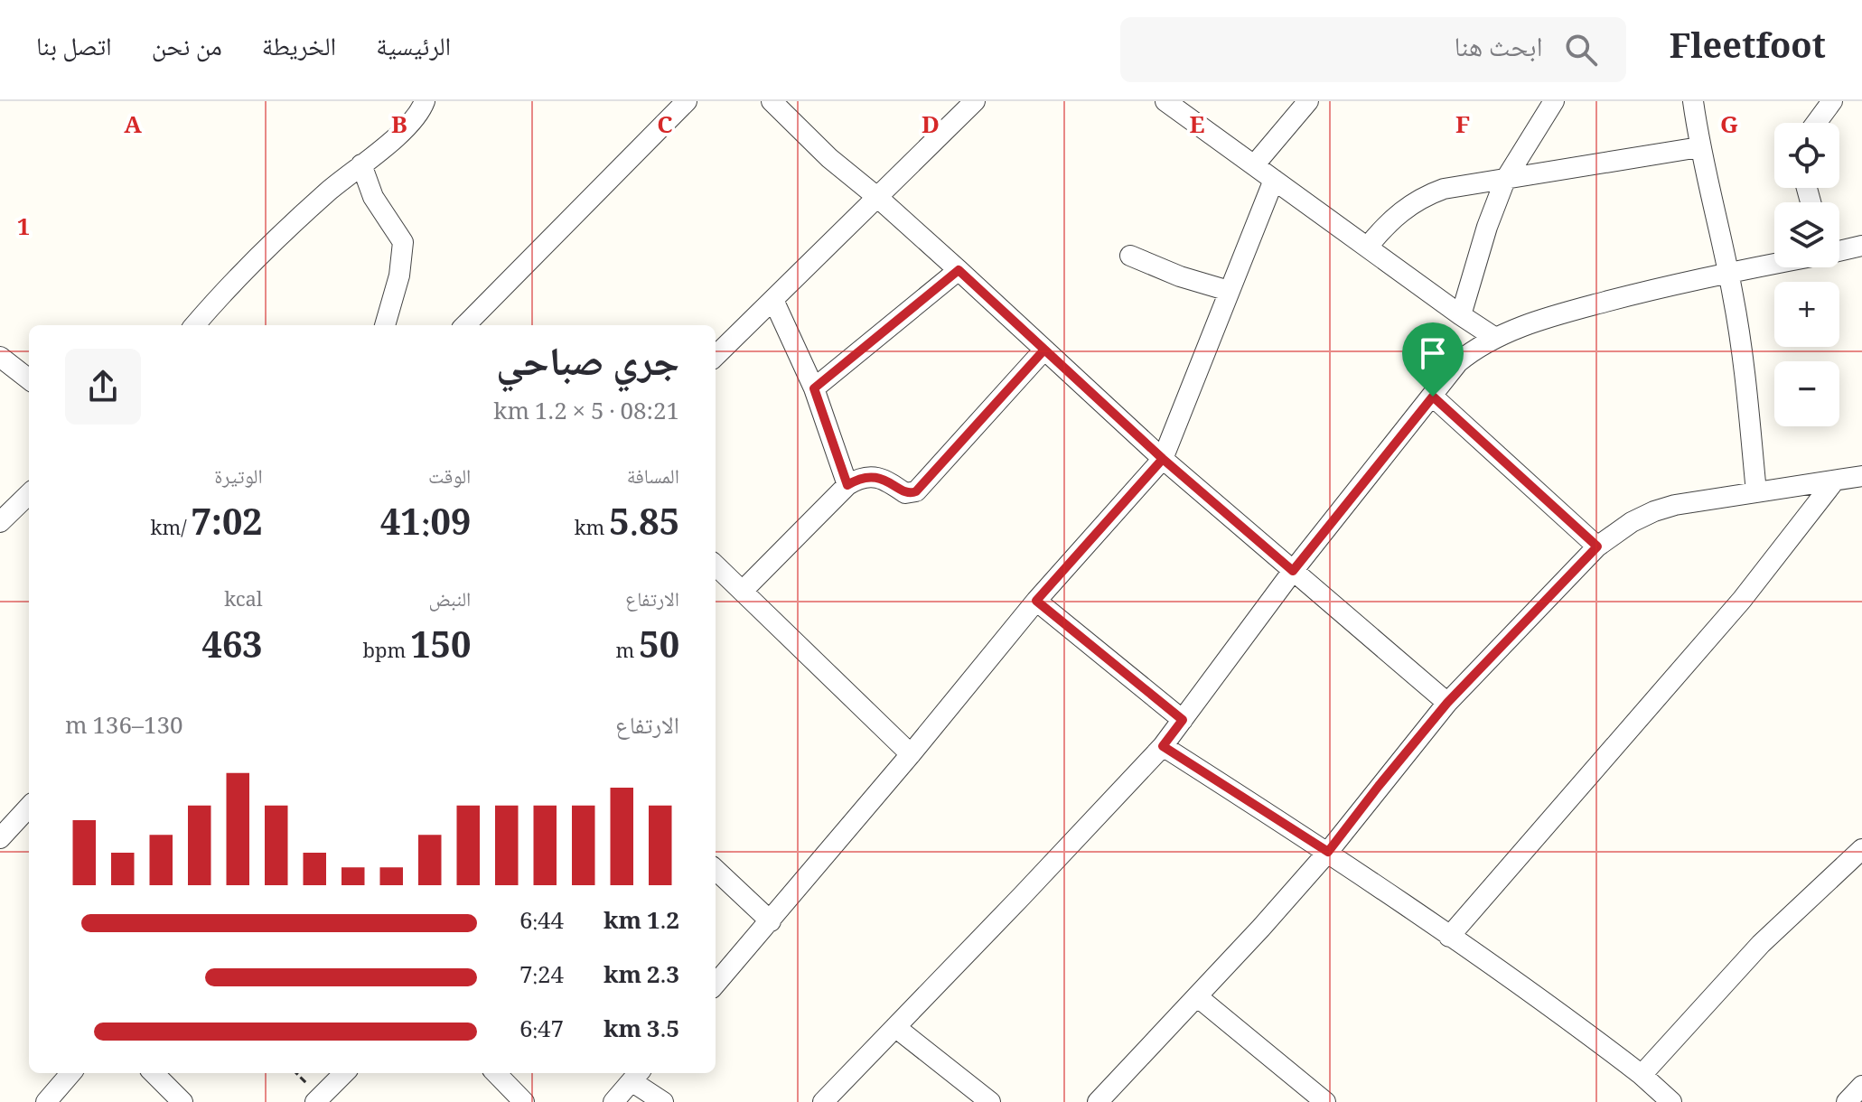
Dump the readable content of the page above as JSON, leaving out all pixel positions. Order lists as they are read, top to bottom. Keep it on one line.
{"page":{"header":"Fleetfoot","search":"ابحث هنا","nav":["الرئيسية","الخريطة","من نحن","اتصل بنا"],"map_buttons":["+","−"],"heading":["جري صباحي","08:21 · 5 × 1.2 km"],"stats":[["المسافة","5.85 km"],["الوقت","41:09"],["الوتيرة","7:02 /km"],["الارتفاع","50 m"],["النبض","150 bpm"],["kcal","463"]],"chart":["الارتفاع","130–136 m"],"list":[{"name":"1.2 km","note":"6:44"},{"name":"2.3 km","note":"7:24"},{"name":"3.5 km","note":"6:47"}]},"grid":{"columns":["A","B","C","D","E","F","G"],"rows":["1"]}}
